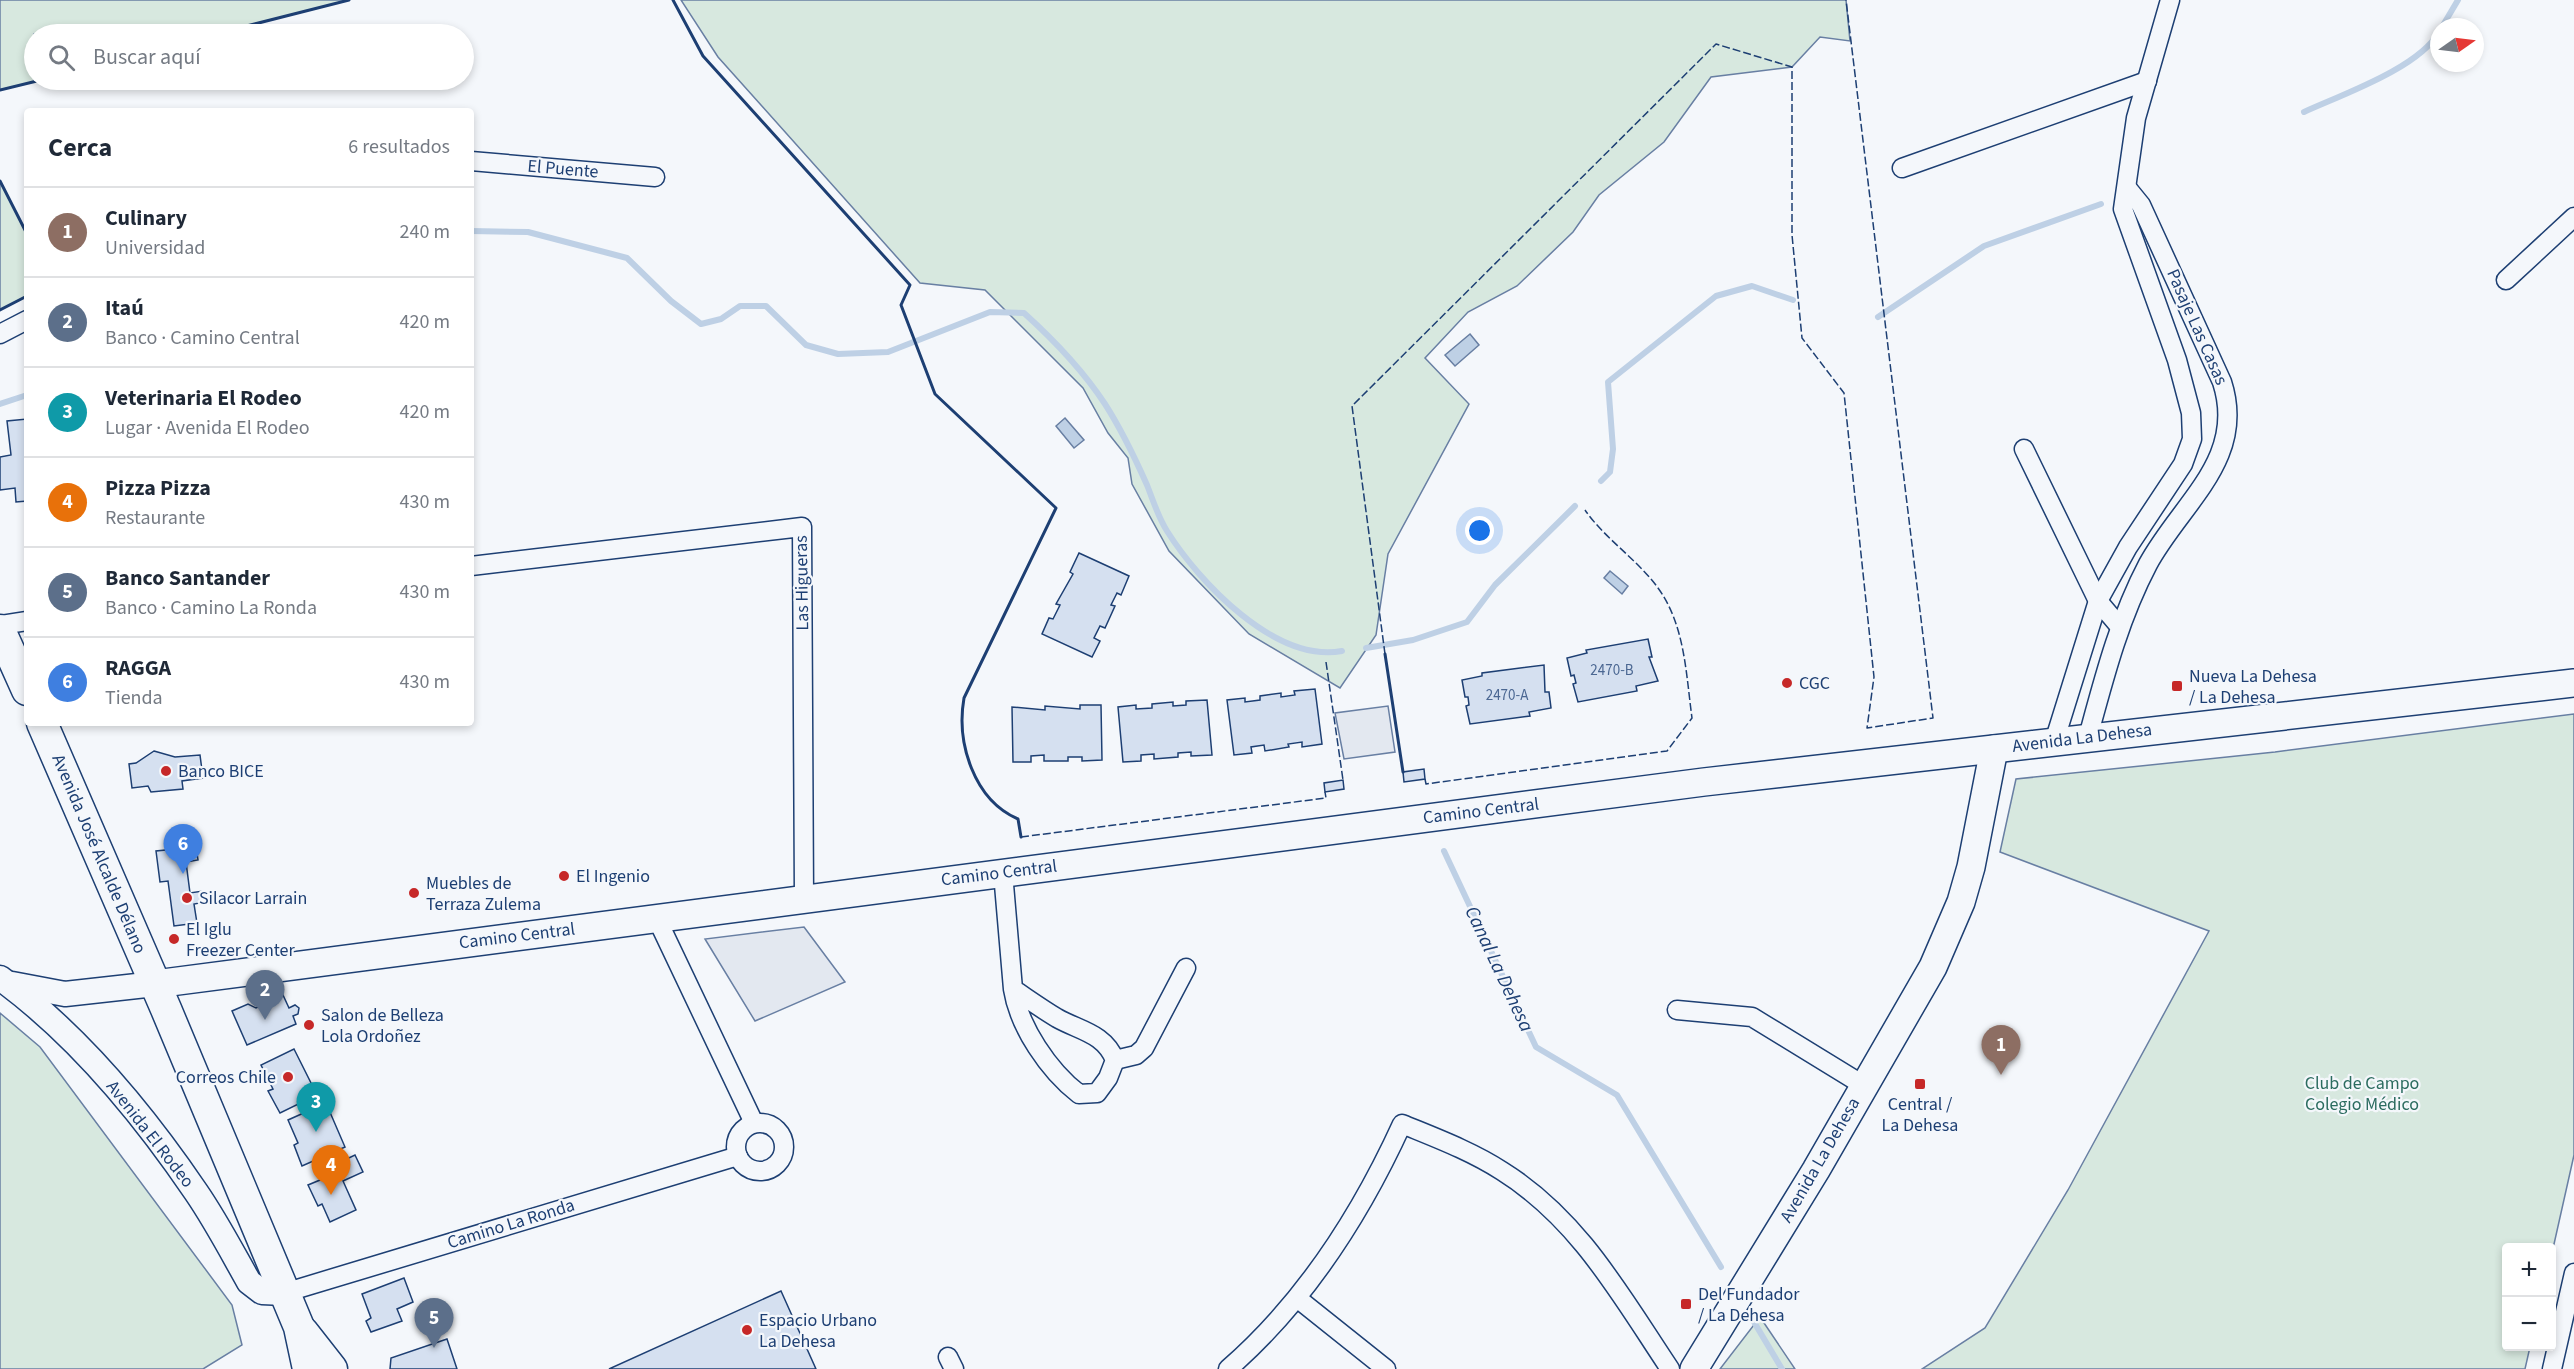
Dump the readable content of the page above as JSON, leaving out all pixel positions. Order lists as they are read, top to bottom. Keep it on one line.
{"streets":{"main road":["Avenida La Dehesa","Camino Central","Avenida José Alcalde Délano"],"street":["El Puente","Pasaje Las Casas","Las Higueras","Avenida El Rodeo","Camino La Ronda"]},"crossings":[["Pasaje Las Casas","Avenida La Dehesa"],["Las Higueras","Camino Central"],["Avenida La Dehesa","Camino Central"],["Camino Central","Avenida José Alcalde Délano"],["Camino Central","Avenida El Rodeo"],["Avenida El Rodeo","Camino La Ronda"]],"water":["Canal La Dehesa"],"parks":["Club de Campo Colegio Médico"],"places":{"other":["CGC","Banco BICE","El Ingenio","Muebles de Terraza Zulema","Silacor Larrain","El Iglu Freezer Center","Salon de Belleza Lola Ordoñez","Correos Chile","Espacio Urbano La Dehesa"],"transit":["Nueva La Dehesa / La Dehesa","Central / La Dehesa","Del Fundador / La Dehesa"]},"house_numbers":["2470-B","2470-A"],"north":"right","page":{"search":"Buscar aquí","heading":["Cerca","6 resultados"],"list":[{"mark":"1","name":"Culinary","note":"Universidad","value":"240 m"},{"mark":"2","name":"Itaú","note":"Banco · Camino Central","value":"420 m"},{"mark":"3","name":"Veterinaria El Rodeo","note":"Lugar · Avenida El Rodeo","value":"420 m"},{"mark":"4","name":"Pizza Pizza","note":"Restaurante","value":"430 m"},{"mark":"5","name":"Banco Santander","note":"Banco · Camino La Ronda","value":"430 m"},{"mark":"6","name":"RAGGA","note":"Tienda","value":"430 m"}],"pins":["6","2","1","3","4","5"],"map_buttons":["+","−"]}}
